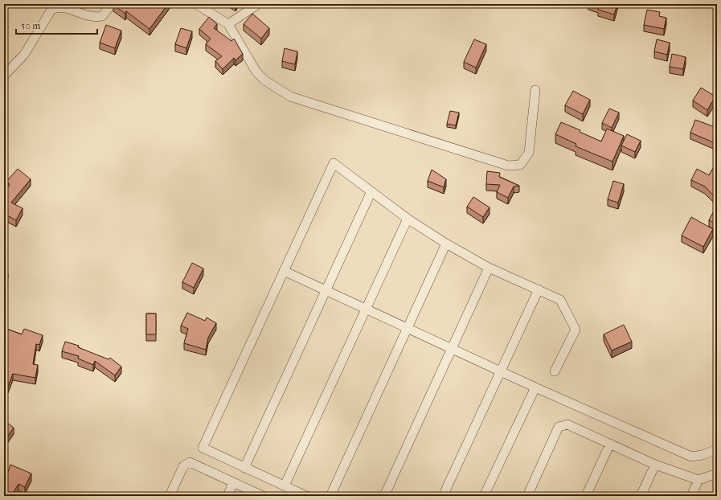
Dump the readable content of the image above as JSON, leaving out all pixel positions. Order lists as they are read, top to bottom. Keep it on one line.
{"scale_bar":"50 m"}
